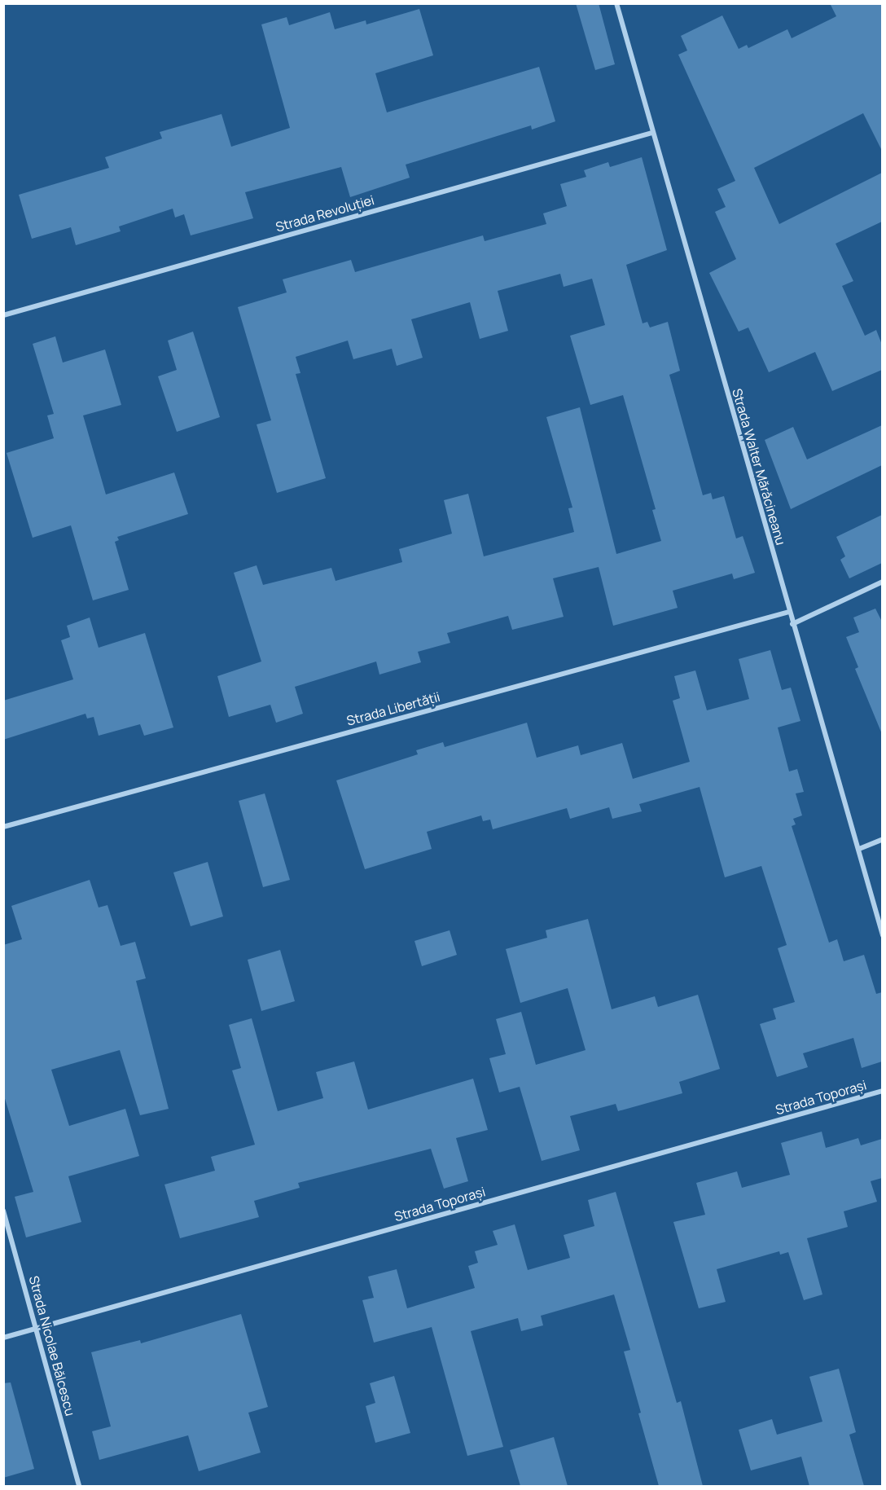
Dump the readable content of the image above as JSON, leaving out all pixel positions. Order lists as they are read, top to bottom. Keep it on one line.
{"streets":{"street":["Strada Revoluției","Strada Walter Mărăcineanu","Strada Libertății","Strada Toporași","Strada Nicolae Bălcescu"]},"crossings":[["Strada Revoluției","Strada Walter Mărăcineanu"],["Strada Walter Mărăcineanu","Strada Libertății"],["Strada Toporași","Strada Nicolae Bălcescu"]]}
